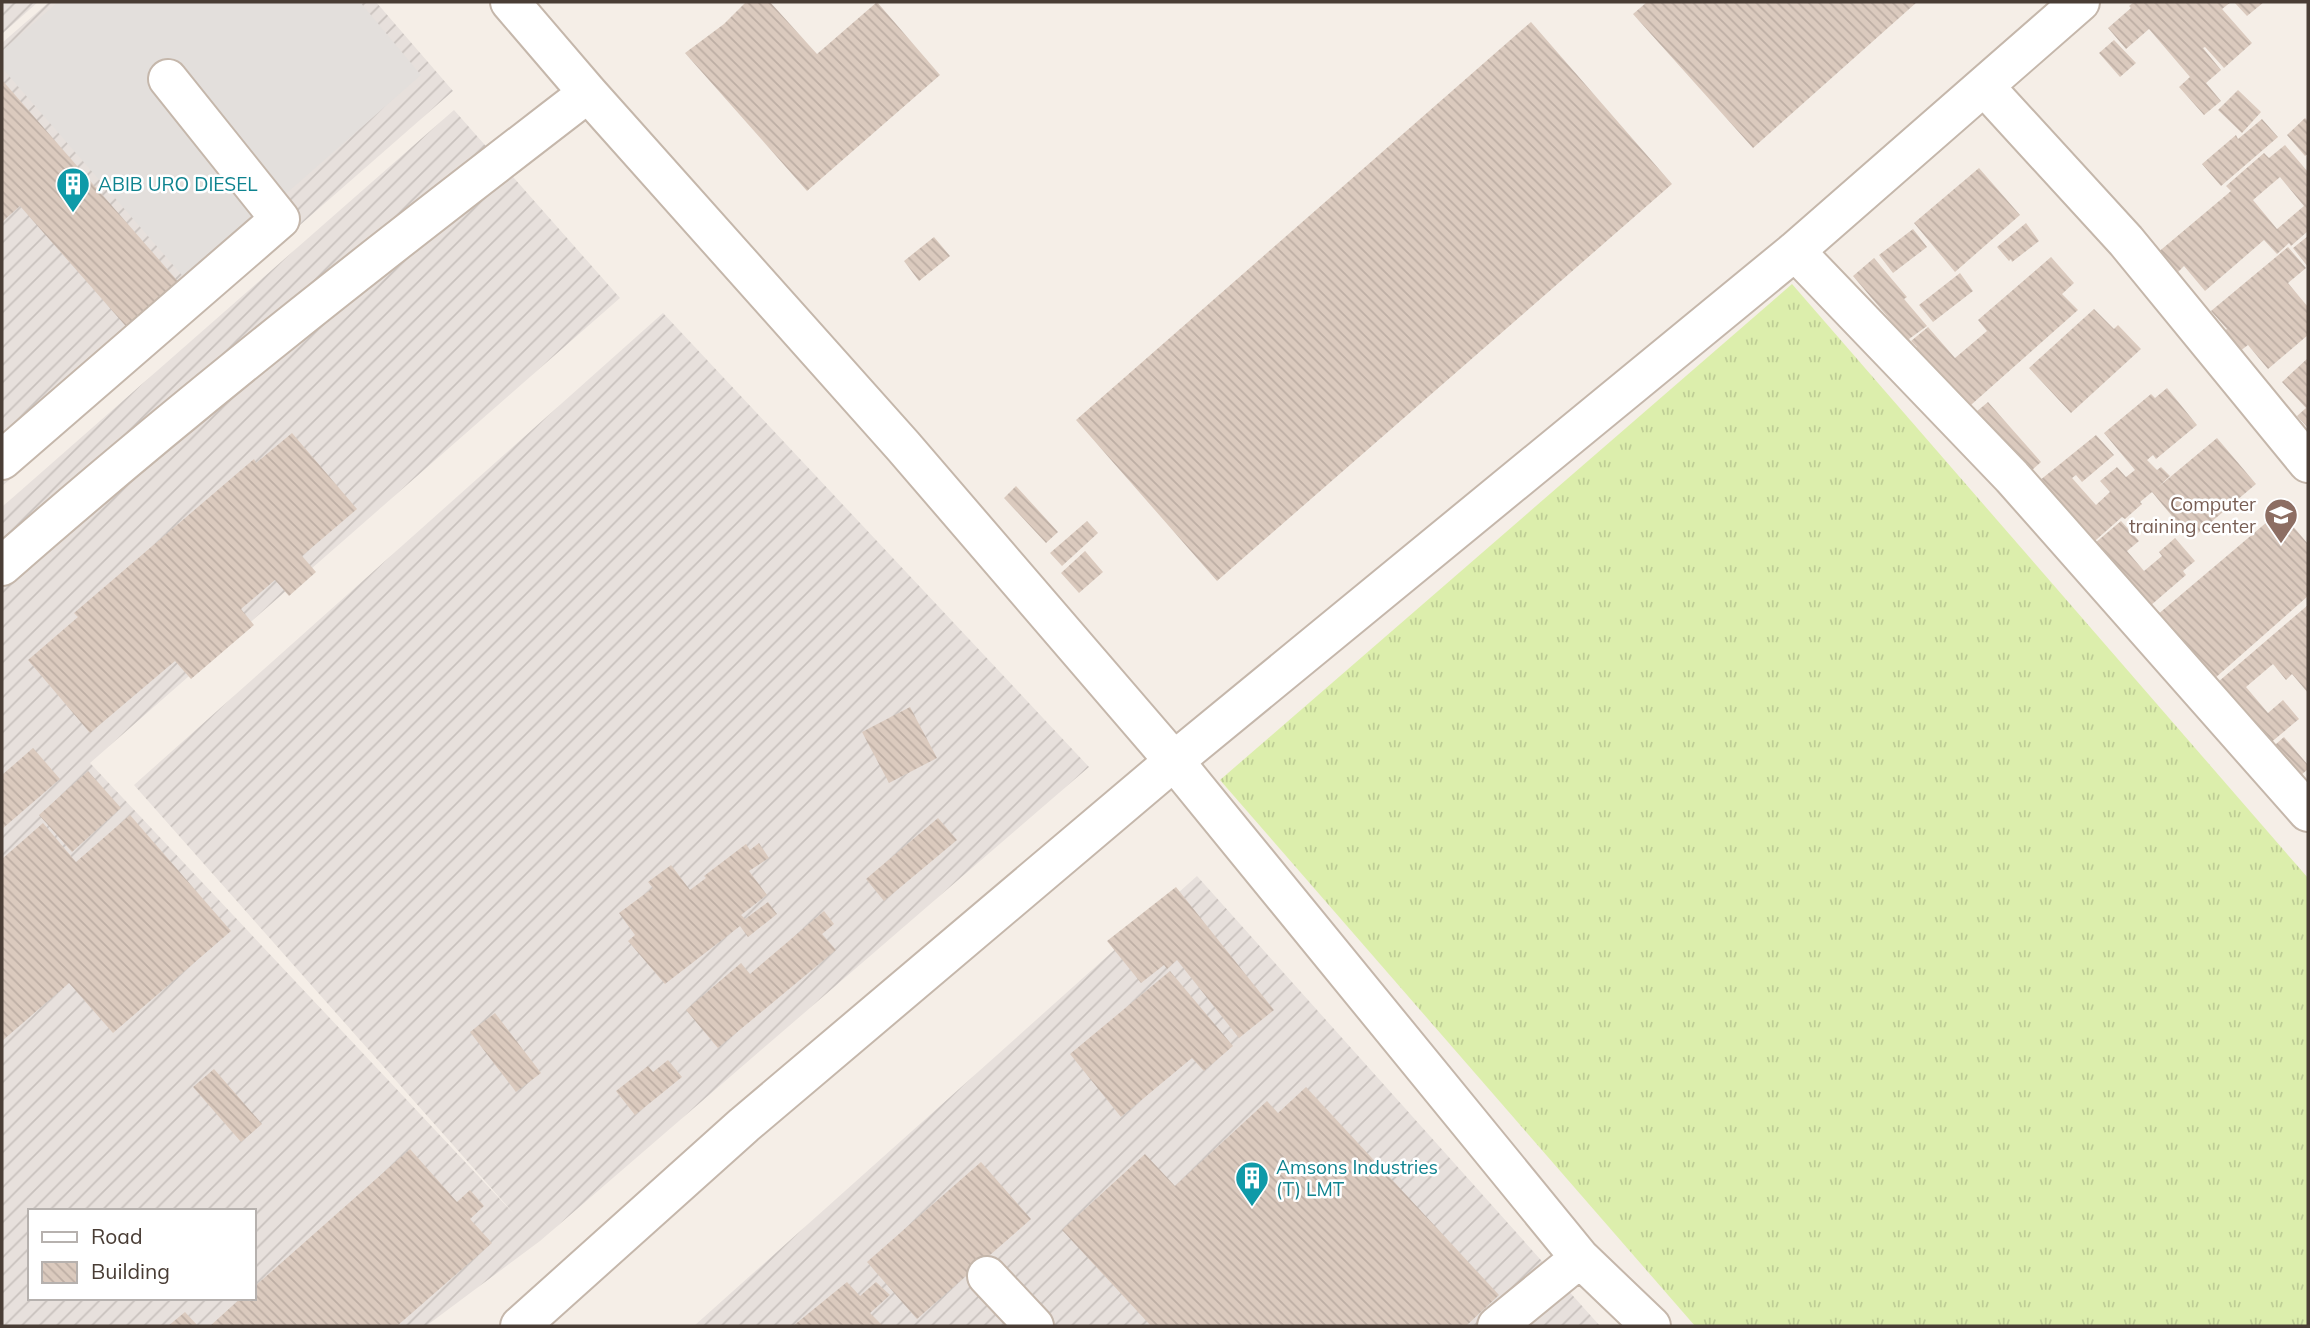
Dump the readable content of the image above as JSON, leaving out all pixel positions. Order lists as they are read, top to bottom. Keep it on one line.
{"places":{"building":["ABIB URO DIESEL","Amsons Industries (T) LMT"],"school or university":["Computer training center"]},"legend":["Road","Building"]}
